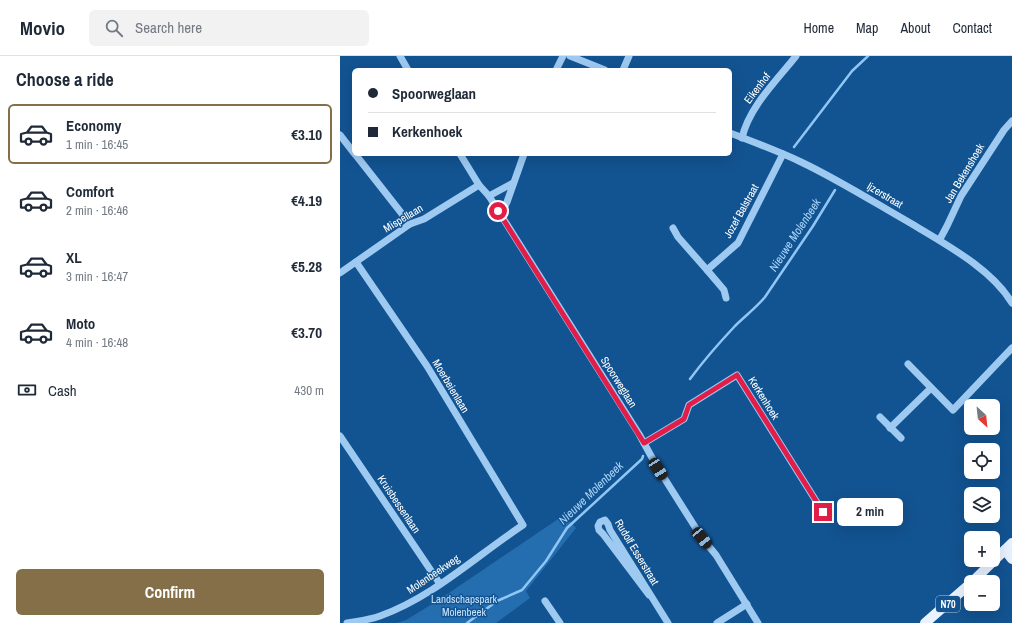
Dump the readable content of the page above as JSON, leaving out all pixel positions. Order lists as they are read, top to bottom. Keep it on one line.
{"streets":{"main road":["N70"],"street":["Eikenhof","Jan Bekenshoek","Ijzerstraat","Jozef Balstraat","Mispellaan","Spoorweglaan","Moerbeienlaan","Kerkenhoek","Kruisbessenlaan","Rudolf Esserstraat","Molenbeekweg"]},"crossings":[["Eikenhof","Ijzerstraat"],["Jan Bekenshoek","Ijzerstraat"],["Ijzerstraat","Jozef Balstraat"],["Mispellaan","Spoorweglaan"],["Mispellaan","Moerbeienlaan"],["Spoorweglaan","Kerkenhoek"],["Moerbeienlaan","Molenbeekweg"],["Kruisbessenlaan","Molenbeekweg"]],"water":["Nieuwe Molenbeek"],"parks":["Landschapspark Molenbeek"],"north":"bottom right","page":{"header":"Movio","search":"Search here","nav":["Home","Map","About","Contact"],"heading":"Choose a ride","banner":["Spoorweglaan","Kerkenhoek"],"list":[{"name":"Economy","note":"1 min · 16:45","value":"€3.10"},{"name":"Comfort","note":"2 min · 16:46","value":"€4.19"},{"name":"XL","note":"3 min · 16:47","value":"€5.28"},{"name":"Moto","note":"4 min · 16:48","value":"€3.70"}],"pay":["Cash","430 m"],"map_buttons":["+","−"],"bubble":"2 min","buttons":"Confirm"}}
